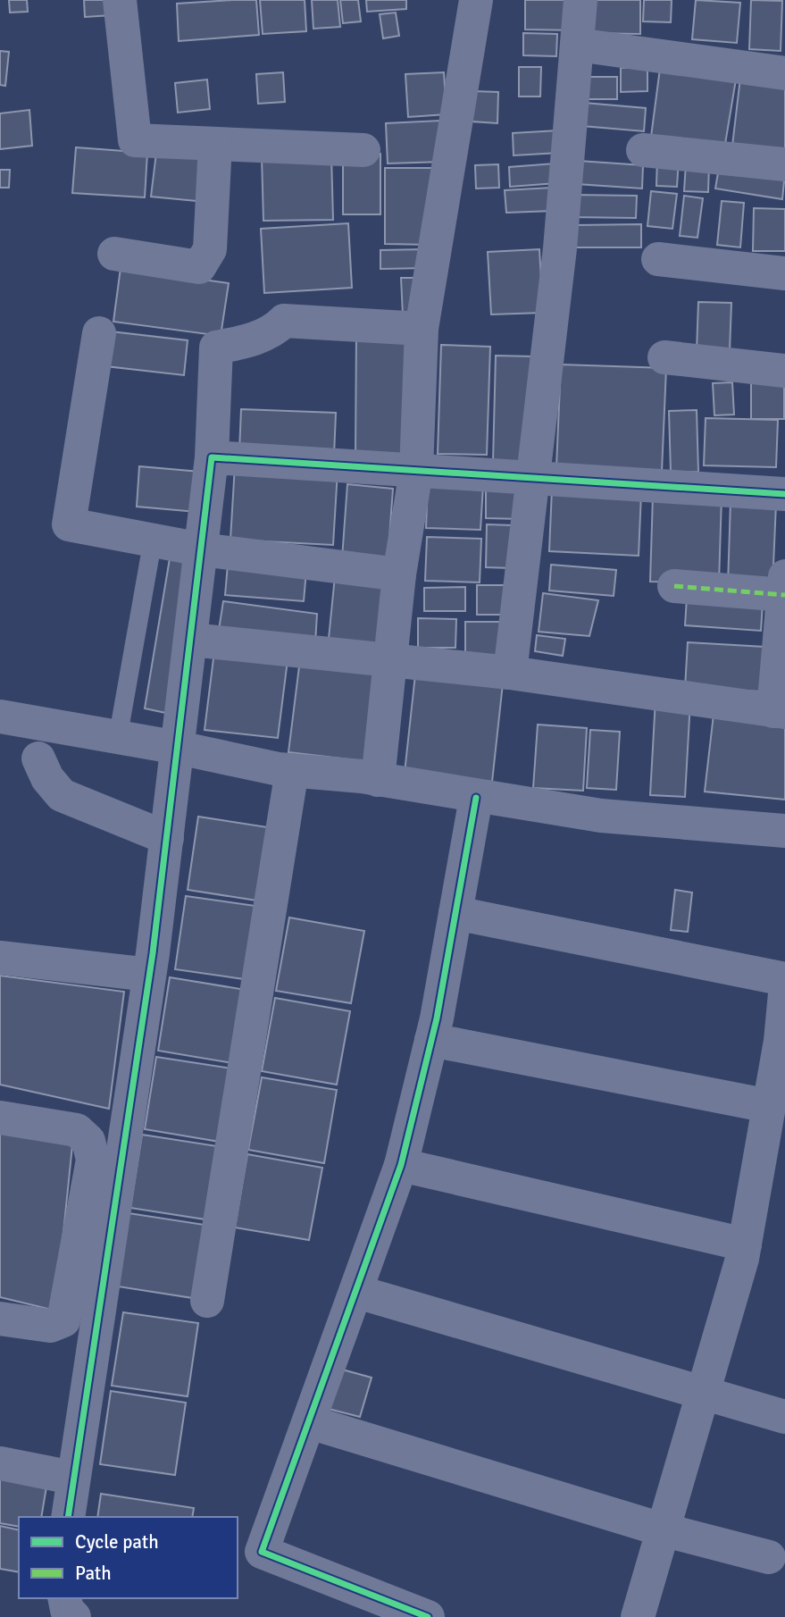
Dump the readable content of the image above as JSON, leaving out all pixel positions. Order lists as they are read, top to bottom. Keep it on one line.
{"legend":["Cycle path","Path"]}
